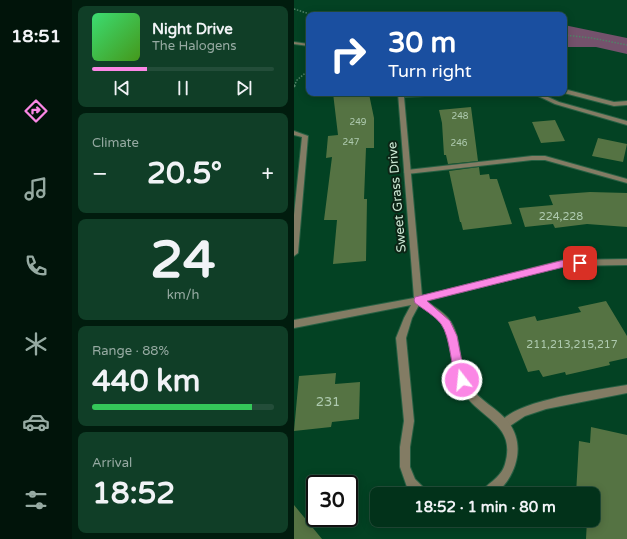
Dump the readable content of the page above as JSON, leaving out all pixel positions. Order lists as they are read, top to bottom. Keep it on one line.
{"streets":{"street":["Sweet Grass Drive"]},"house_numbers":["248","249","247","246","224,228","211,213,215,217","231"],"page":{"tabs":"18:51","turn":["30 m","Turn right"],"song":["Night Drive","The Halogens"],"tile":["Climate",["24","km/h"],["Range · 88%","440 km"],["Arrival","18:52"]],"heat":["−","20.5°","+"],"limit":"30","trip":"18:52 · 1 min · 80 m"}}
